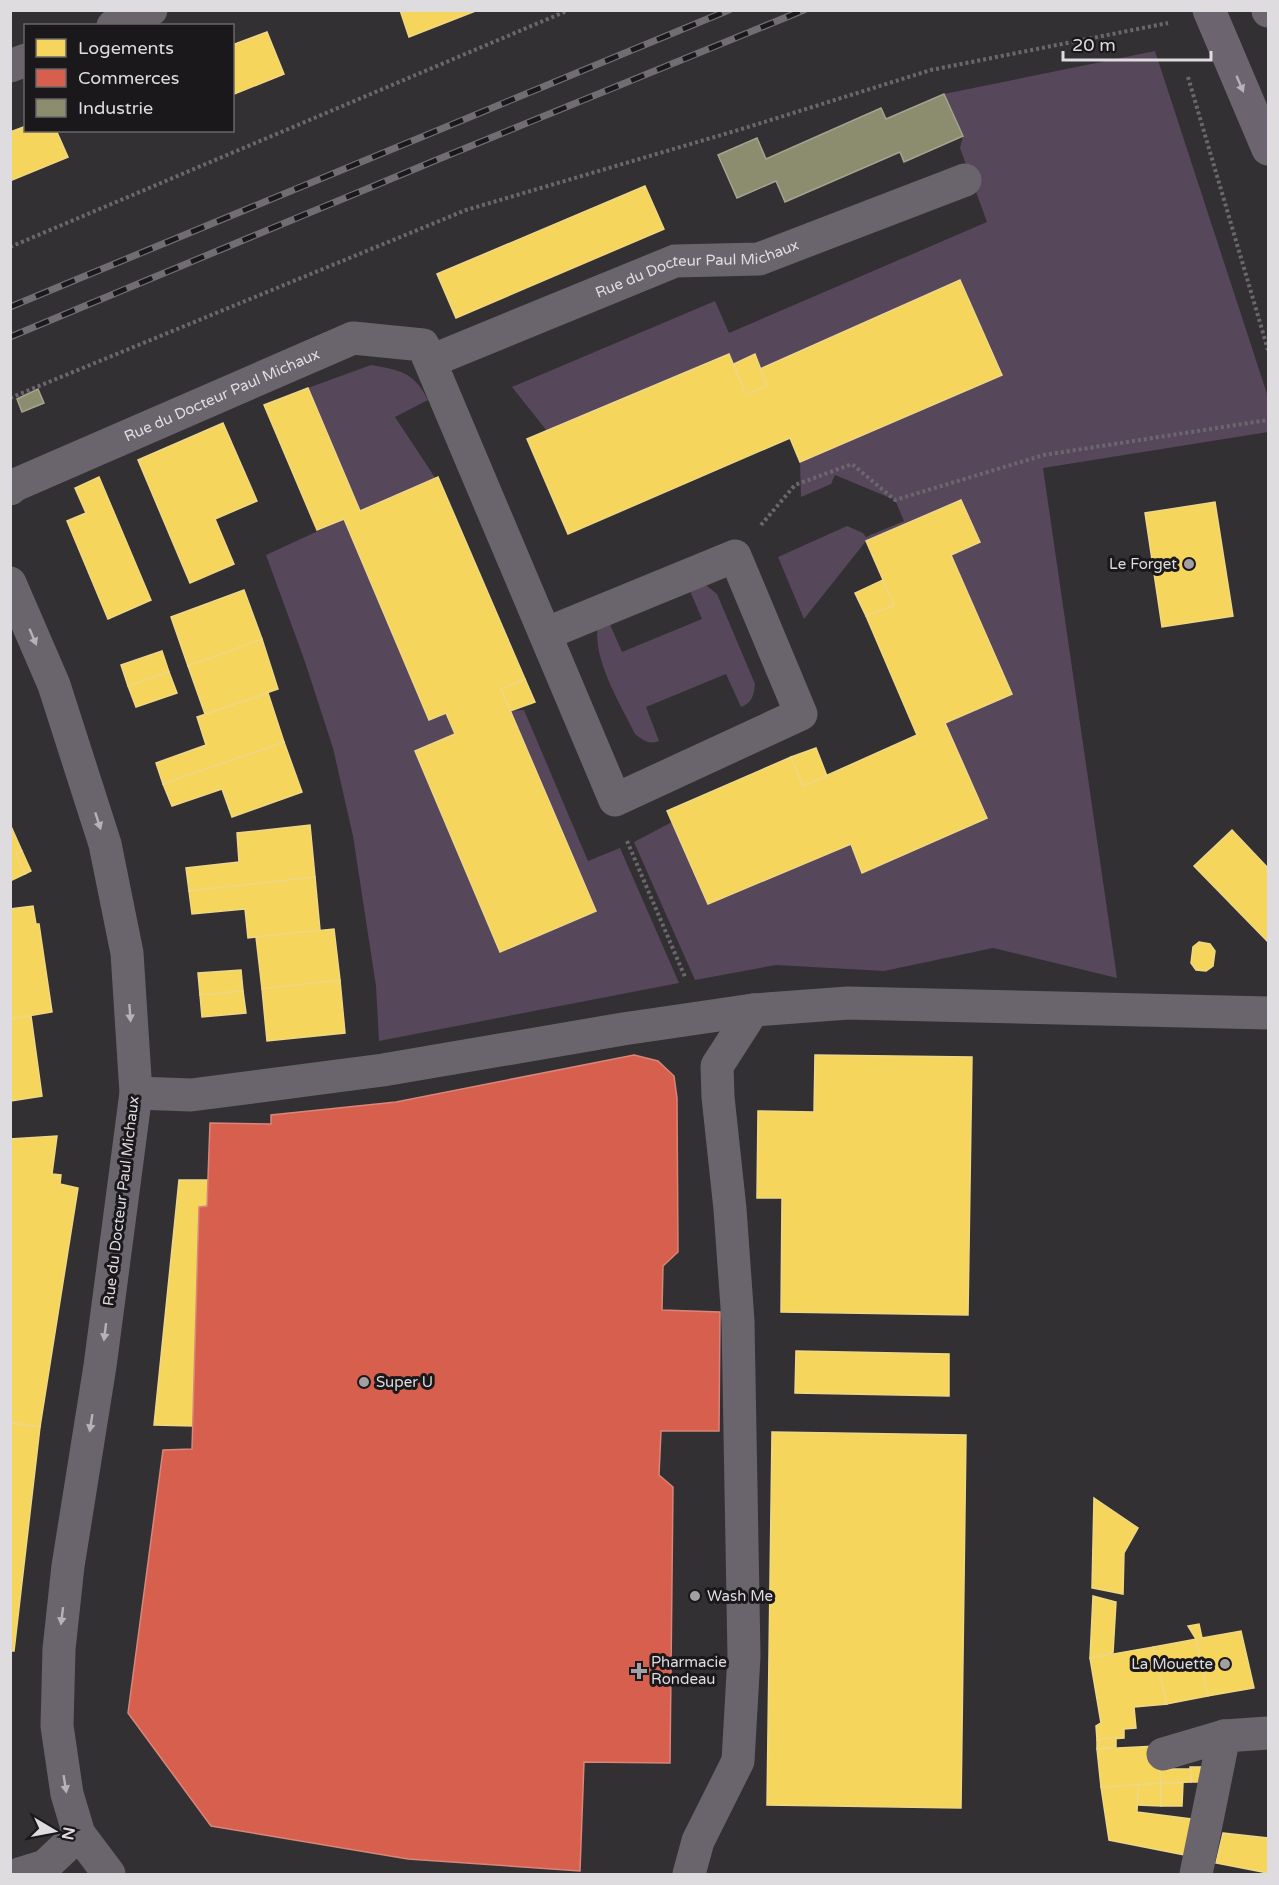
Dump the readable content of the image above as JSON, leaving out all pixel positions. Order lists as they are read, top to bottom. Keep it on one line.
{"streets":{"street":["Rue du Docteur Paul Michaux"]},"one_way":["Rue du Docteur Paul Michaux"],"places":{"other":["Le Forget","Super U","Wash Me","La Mouette"],"health":["Pharmacie Rondeau"]},"legend":["Logements","Commerces","Industrie"],"scale_bar":"20 m","north":"right"}
